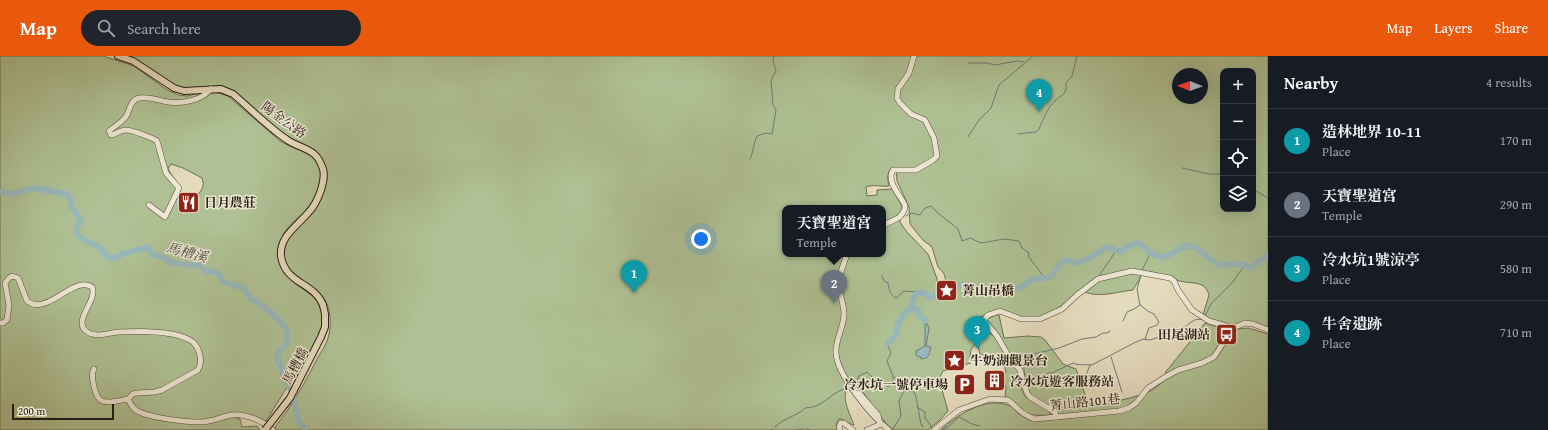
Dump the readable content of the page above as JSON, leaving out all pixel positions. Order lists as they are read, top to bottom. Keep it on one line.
{"streets":{"main road":["陽金公路","馬槽橋"],"street":["菁山路101巷"]},"crossings":[["陽金公路","馬槽橋"]],"water":["馬槽溪"],"places":{"restaurant":["日月農莊"],"place":["菁山吊橋","牛奶湖觀景台"],"bus stop":["田尾湖站"],"building":["冷水坑遊客服務站"],"parking":["冷水坑一號停車場"]},"scale_bar":"200 m","north":"left","page":{"header":"Map","search":"Search here","nav":["Map","Layers","Share"],"heading":["Nearby","4 results"],"map_buttons":["+","−"],"pins":["4","1","2","3"],"list":[{"mark":"1","name":"造林地界 10-11","note":"Place","value":"170 m"},{"mark":"2","name":"天寶聖道宮","note":"Temple","value":"290 m"},{"mark":"3","name":"冷水坑1號涼亭","note":"Place","value":"580 m"},{"mark":"4","name":"牛舍遺跡","note":"Place","value":"710 m"}],"popup":["天寶聖道宮","Temple"],"scale":"200 m"}}
